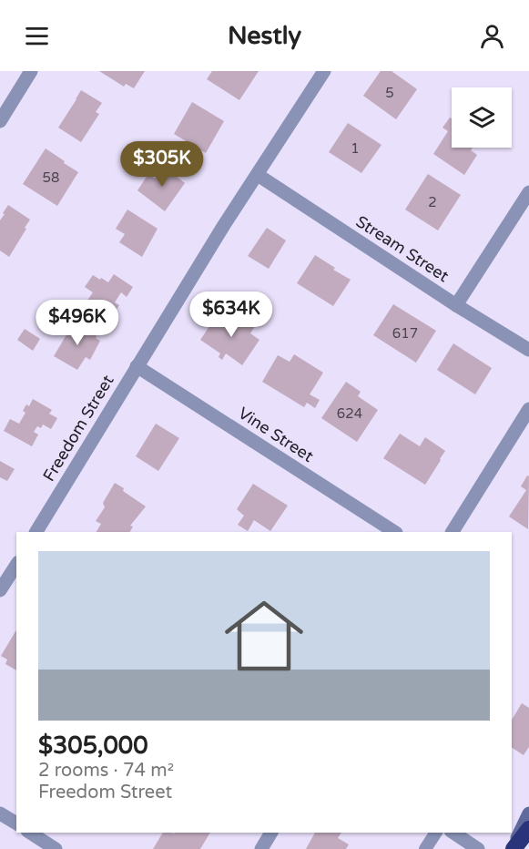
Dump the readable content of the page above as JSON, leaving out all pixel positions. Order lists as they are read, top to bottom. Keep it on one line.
{"streets":{"street":["Stream Street","Freedom Street","Vine Street"]},"crossings":[["Stream Street","Freedom Street"],["Freedom Street","Vine Street"]],"house_numbers":["5","1","58","2","617","624"],"page":{"header":"Nestly","price":["$305K","$634K","$496K"],"list":[{"name":"$305,000","note":"2 rooms · 74 m² · Freedom Street"}]}}
